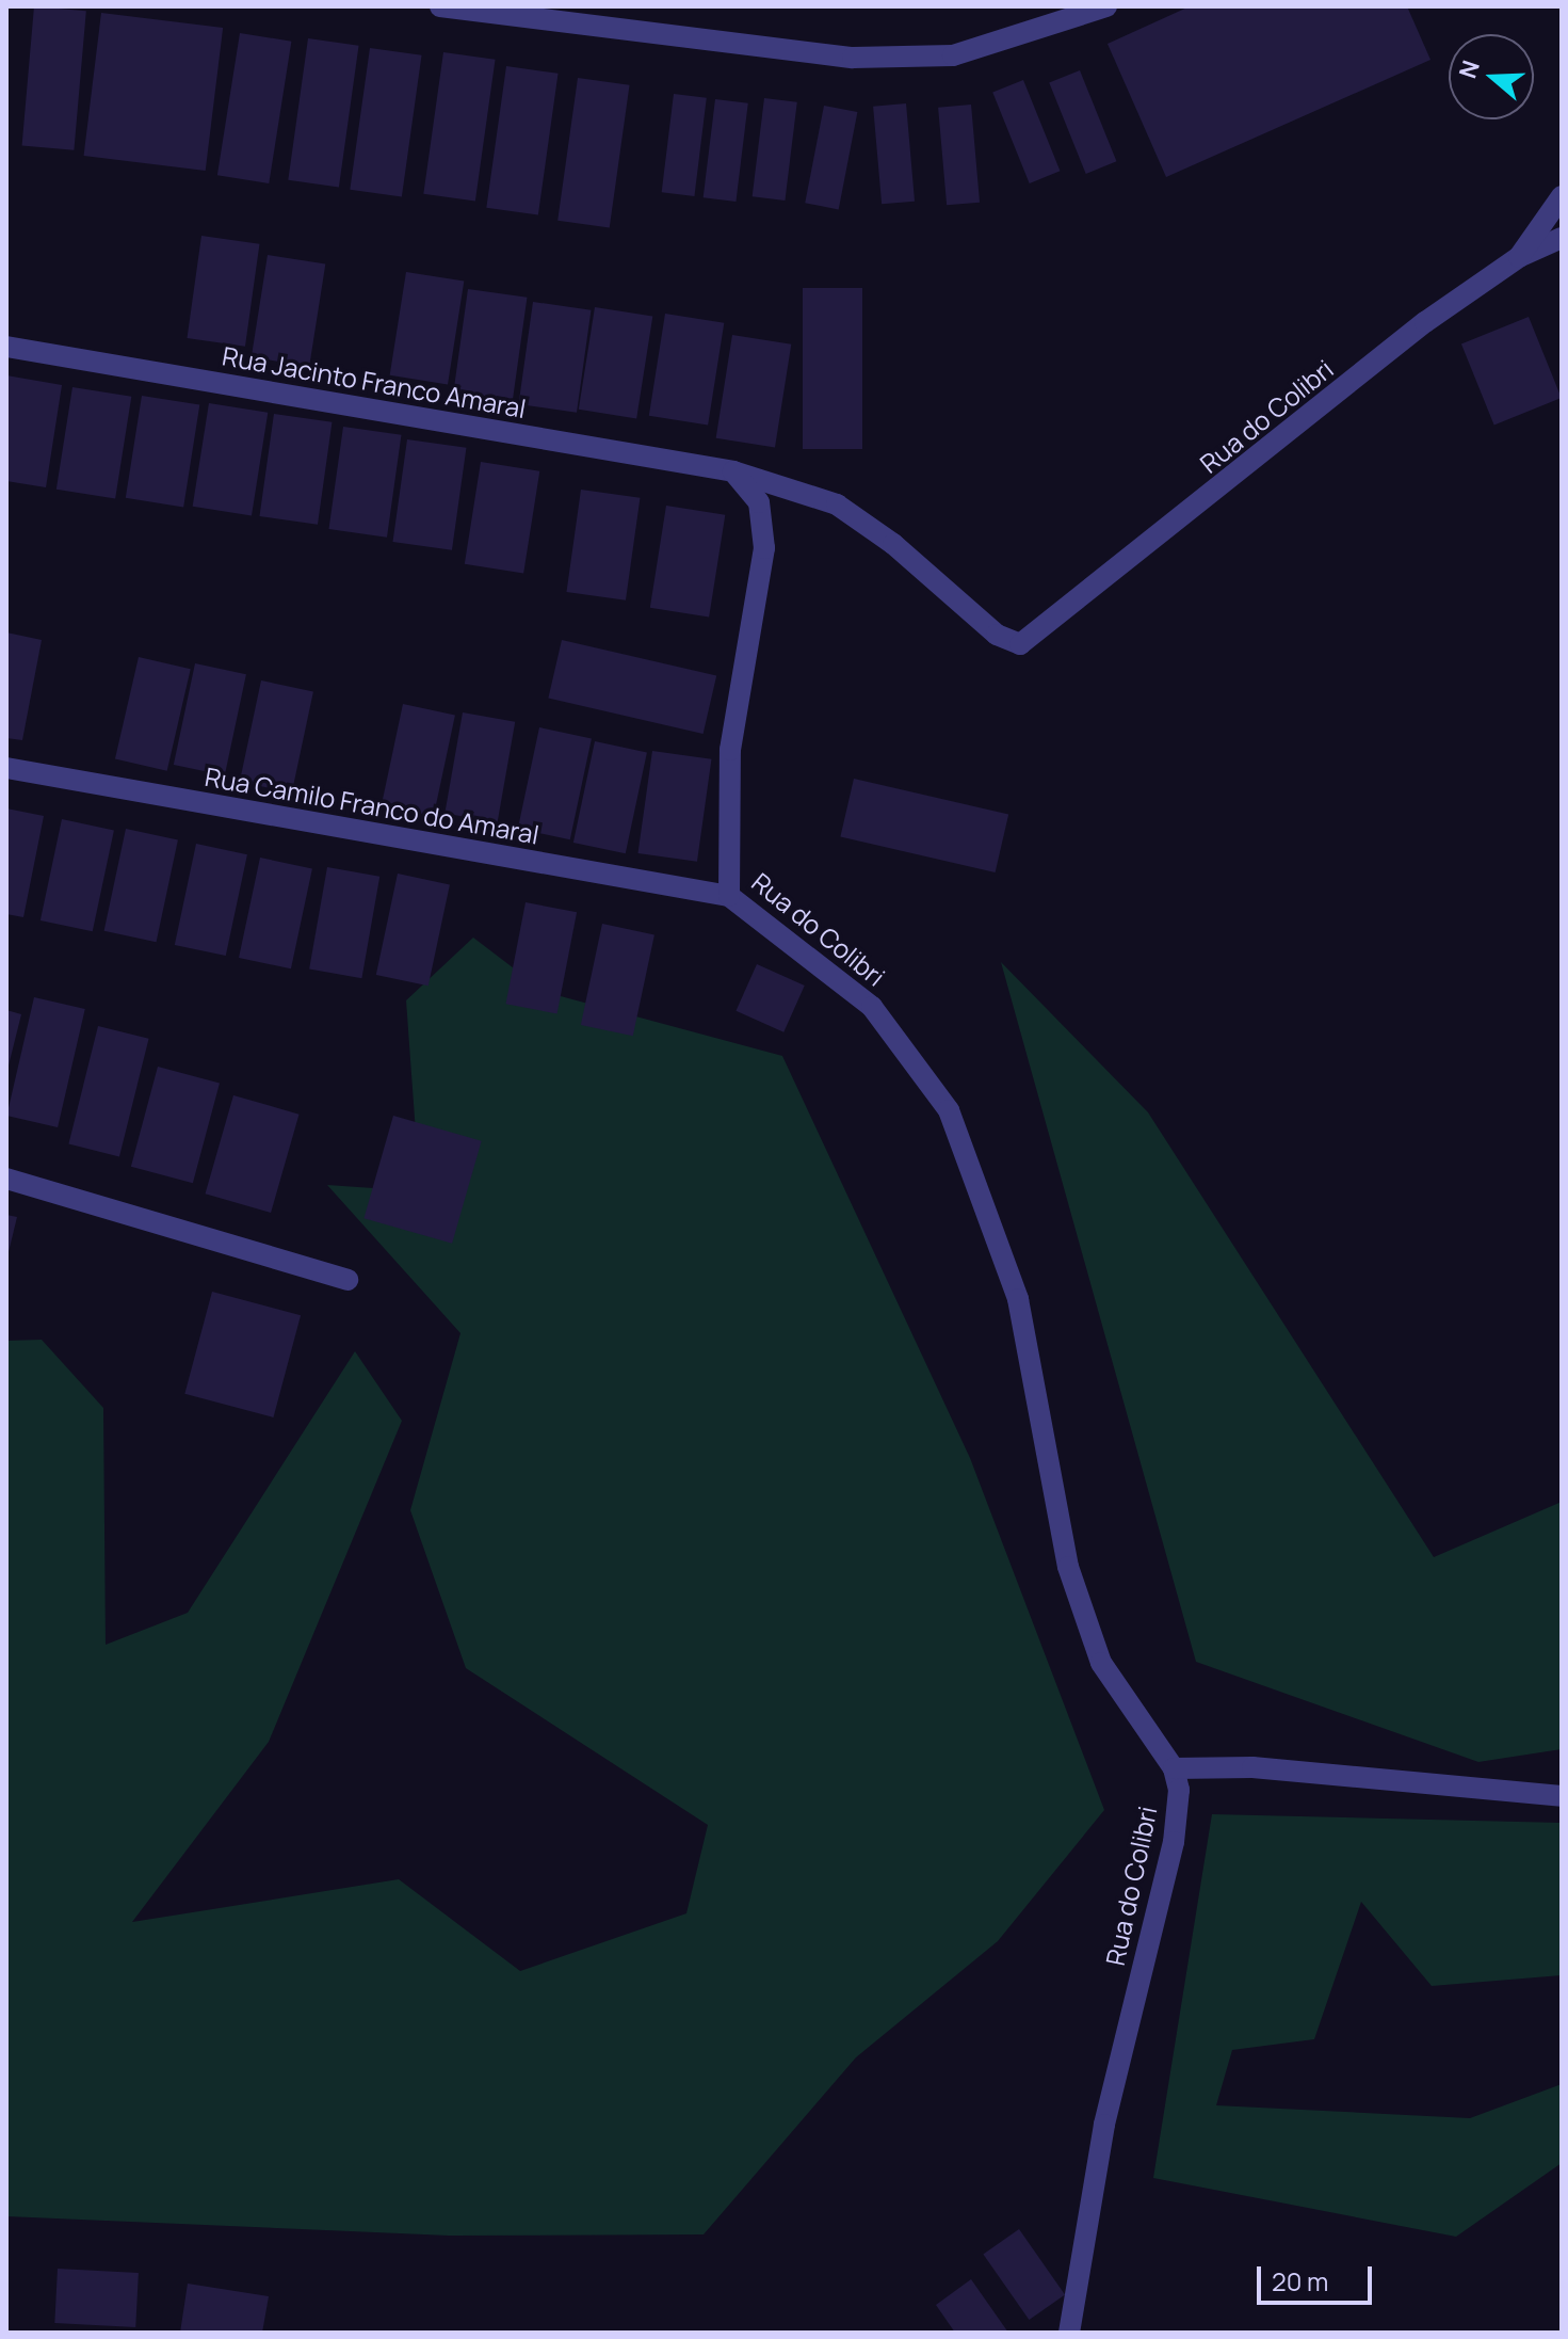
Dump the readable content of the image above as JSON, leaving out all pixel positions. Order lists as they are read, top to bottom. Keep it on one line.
{"streets":{"street":["Rua Jacinto Franco Amaral","Rua do Colibri","Rua Camilo Franco do Amaral"]},"crossings":[["Rua Jacinto Franco Amaral","Rua do Colibri"],["Rua do Colibri","Rua Camilo Franco do Amaral"]],"scale_bar":"20 m","north":"left"}
